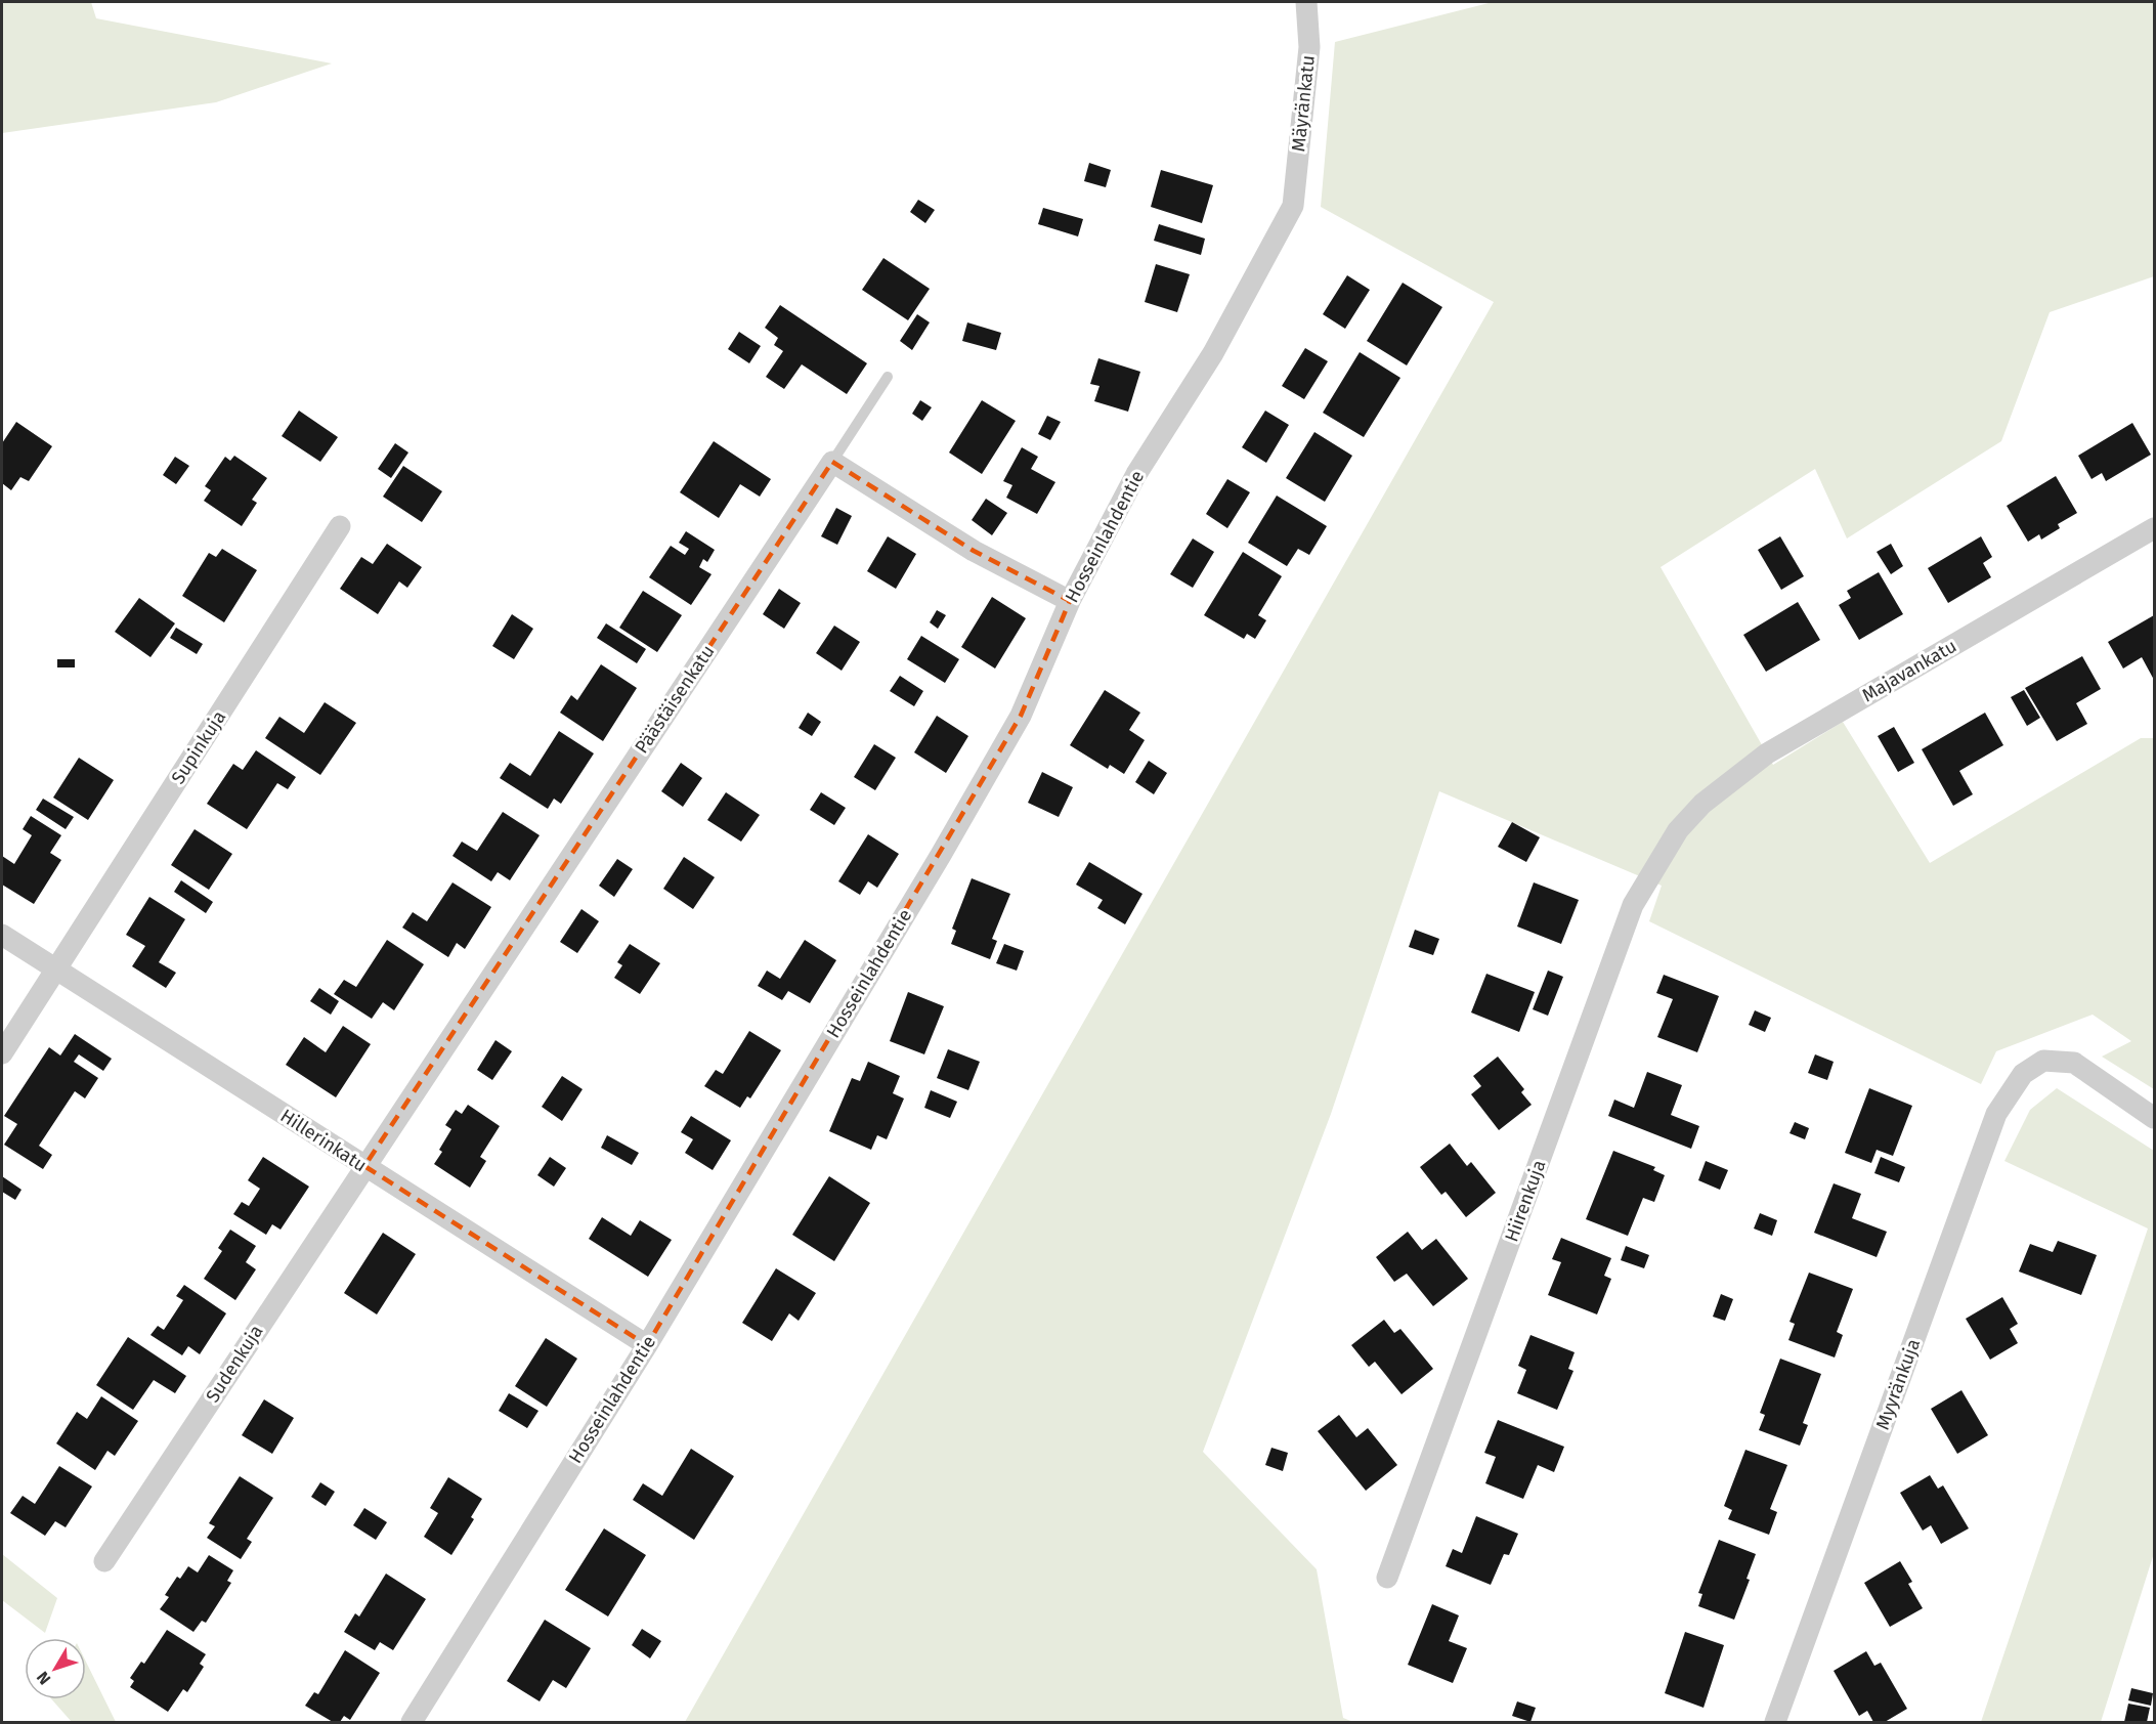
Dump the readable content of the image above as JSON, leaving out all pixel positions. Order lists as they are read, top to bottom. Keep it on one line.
{"streets":{"street":["Mäyränkatu","Hosseinlahdentie","Majavankatu","Päästäisenkatu","Supinkuja","Hillerinkatu","Hiirenkuja","Sudenkuja","Myyränkuja"]},"crossings":[["Mäyränkatu","Hosseinlahdentie"],["Hosseinlahdentie","Hillerinkatu"],["Majavankatu","Hiirenkuja"],["Päästäisenkatu","Hillerinkatu"],["Päästäisenkatu","Sudenkuja"],["Supinkuja","Hillerinkatu"],["Hillerinkatu","Sudenkuja"]],"north":"bottom left"}
